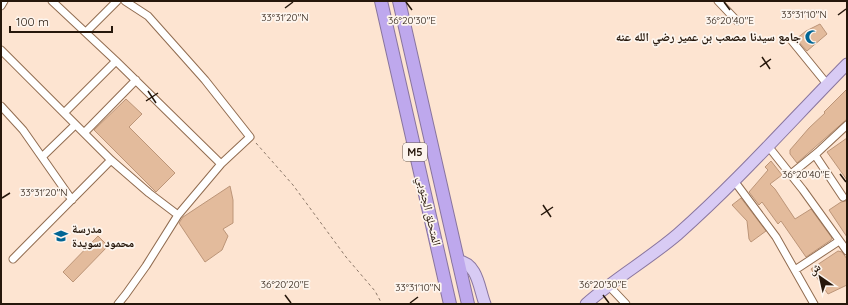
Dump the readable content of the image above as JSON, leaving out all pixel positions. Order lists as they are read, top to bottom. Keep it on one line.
{"streets":{"highway":["M5","المتحلق الجنوبي"]},"places":{"mosque":["جامع سيدنا مصعب بن عمير رضي الله عنه"],"school or university":["مدرسة محمود سويدة"]},"scale_bar":"100 m","north":"top left","coordinates":["33°31'10\"N","33°31'20\"N","36°20'30\"E","36°20'40\"E","36°20'20\"E"]}
